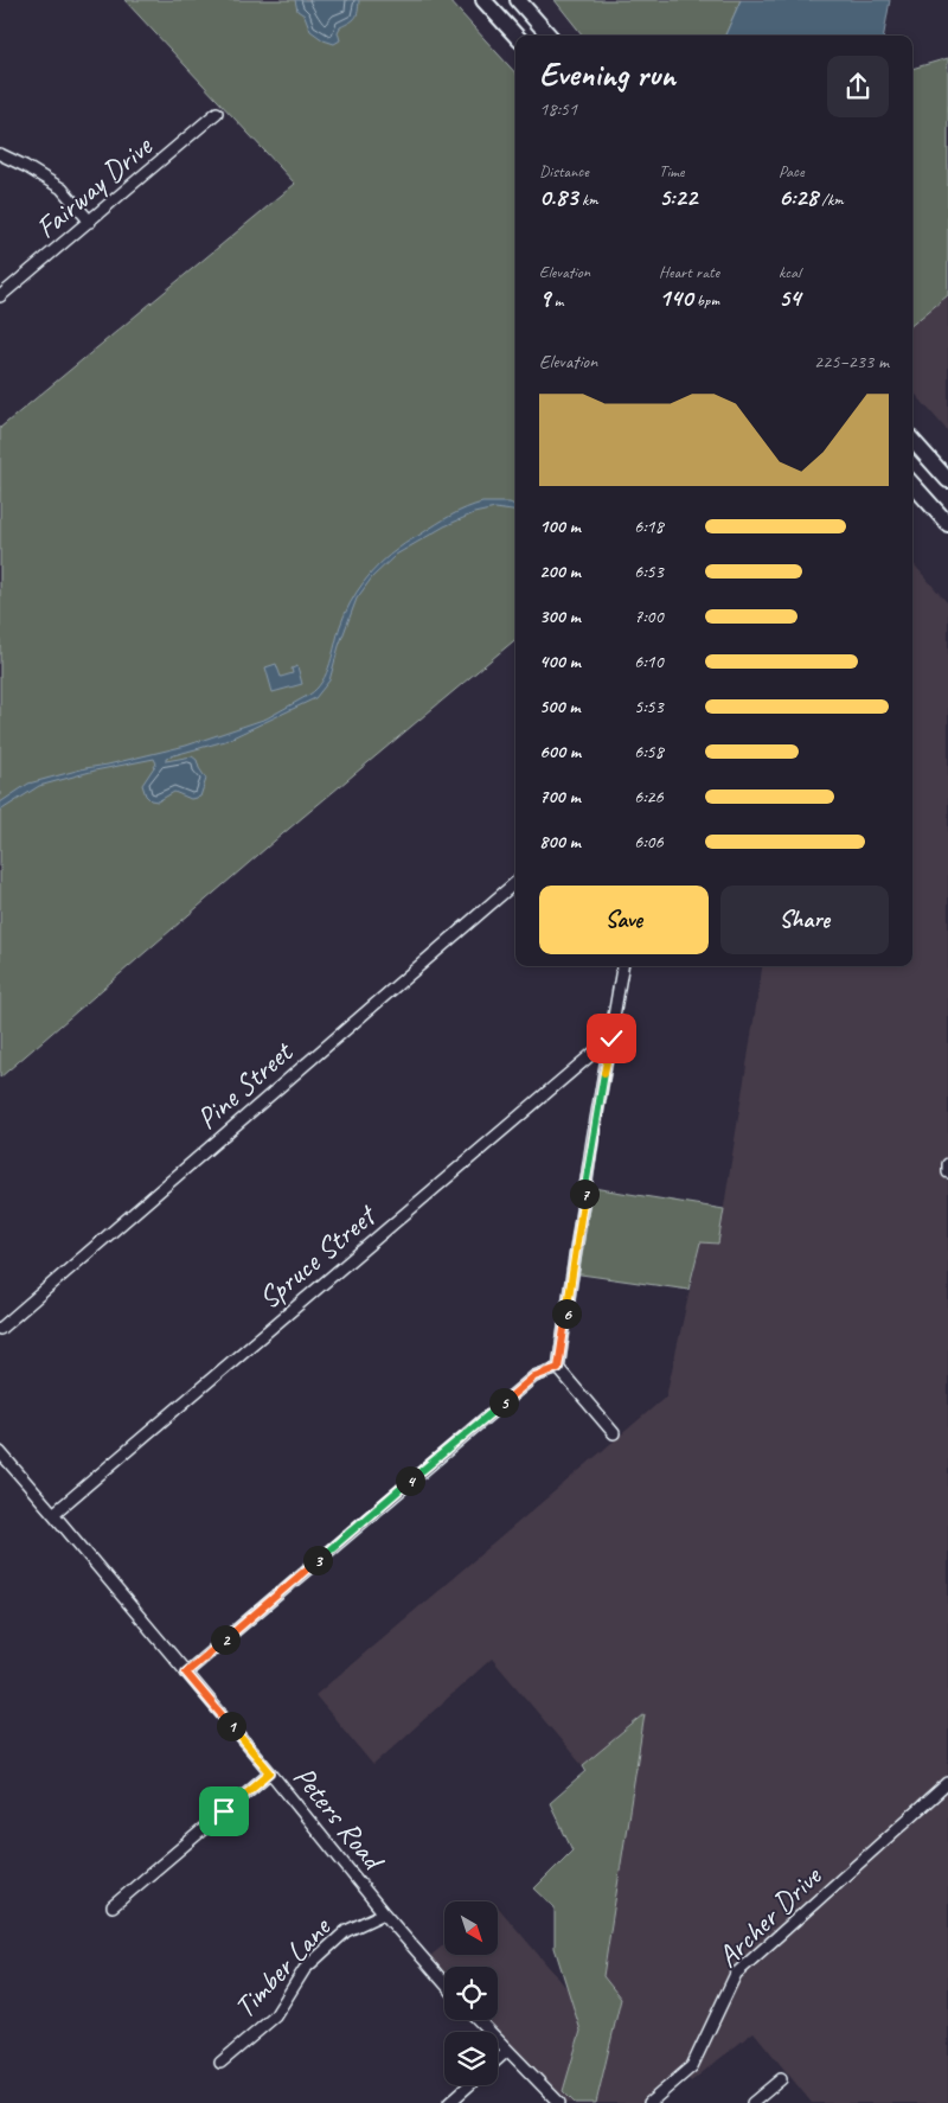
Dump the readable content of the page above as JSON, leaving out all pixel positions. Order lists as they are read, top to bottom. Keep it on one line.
{"streets":{"street":["Fairway Drive","Pine Street","Spruce Street","Peters Road","Archer Drive","Timber Lane"]},"crossings":[["Spruce Street","Peters Road"],["Peters Road","Timber Lane"]],"north":"bottom right","page":{"heading":["Evening run","18:51"],"stats":[["Distance","0.83 km"],["Time","5:22"],["Pace","6:28 /km"],["Elevation","9 m"],["Heart rate","140 bpm"],["kcal","54"]],"chart":["Elevation","225–233 m"],"list":[{"name":"100 m","note":"6:18"},{"name":"200 m","note":"6:53"},{"name":"300 m","note":"7:00"},{"name":"400 m","note":"6:10"},{"name":"500 m","note":"5:53"},{"name":"600 m","note":"6:58"},{"name":"700 m","note":"6:26"},{"name":"800 m","note":"6:06"}],"buttons":["Save","Share"],"pins":["7","6","5","4","3","2","1"]}}
